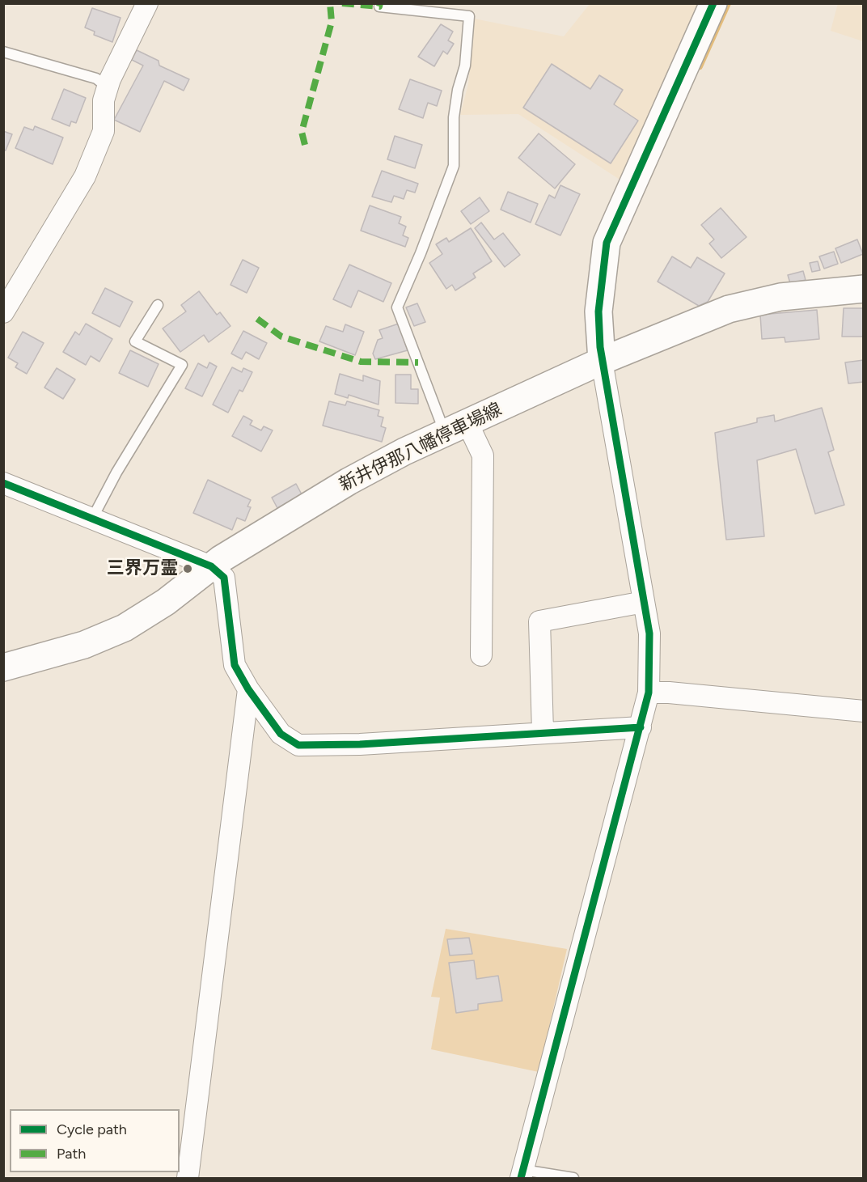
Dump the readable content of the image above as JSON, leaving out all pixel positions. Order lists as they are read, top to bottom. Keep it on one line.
{"streets":{"main road":["新井伊那八幡停車場線"]},"places":["三界万霊"],"legend":["Cycle path","Path"]}
